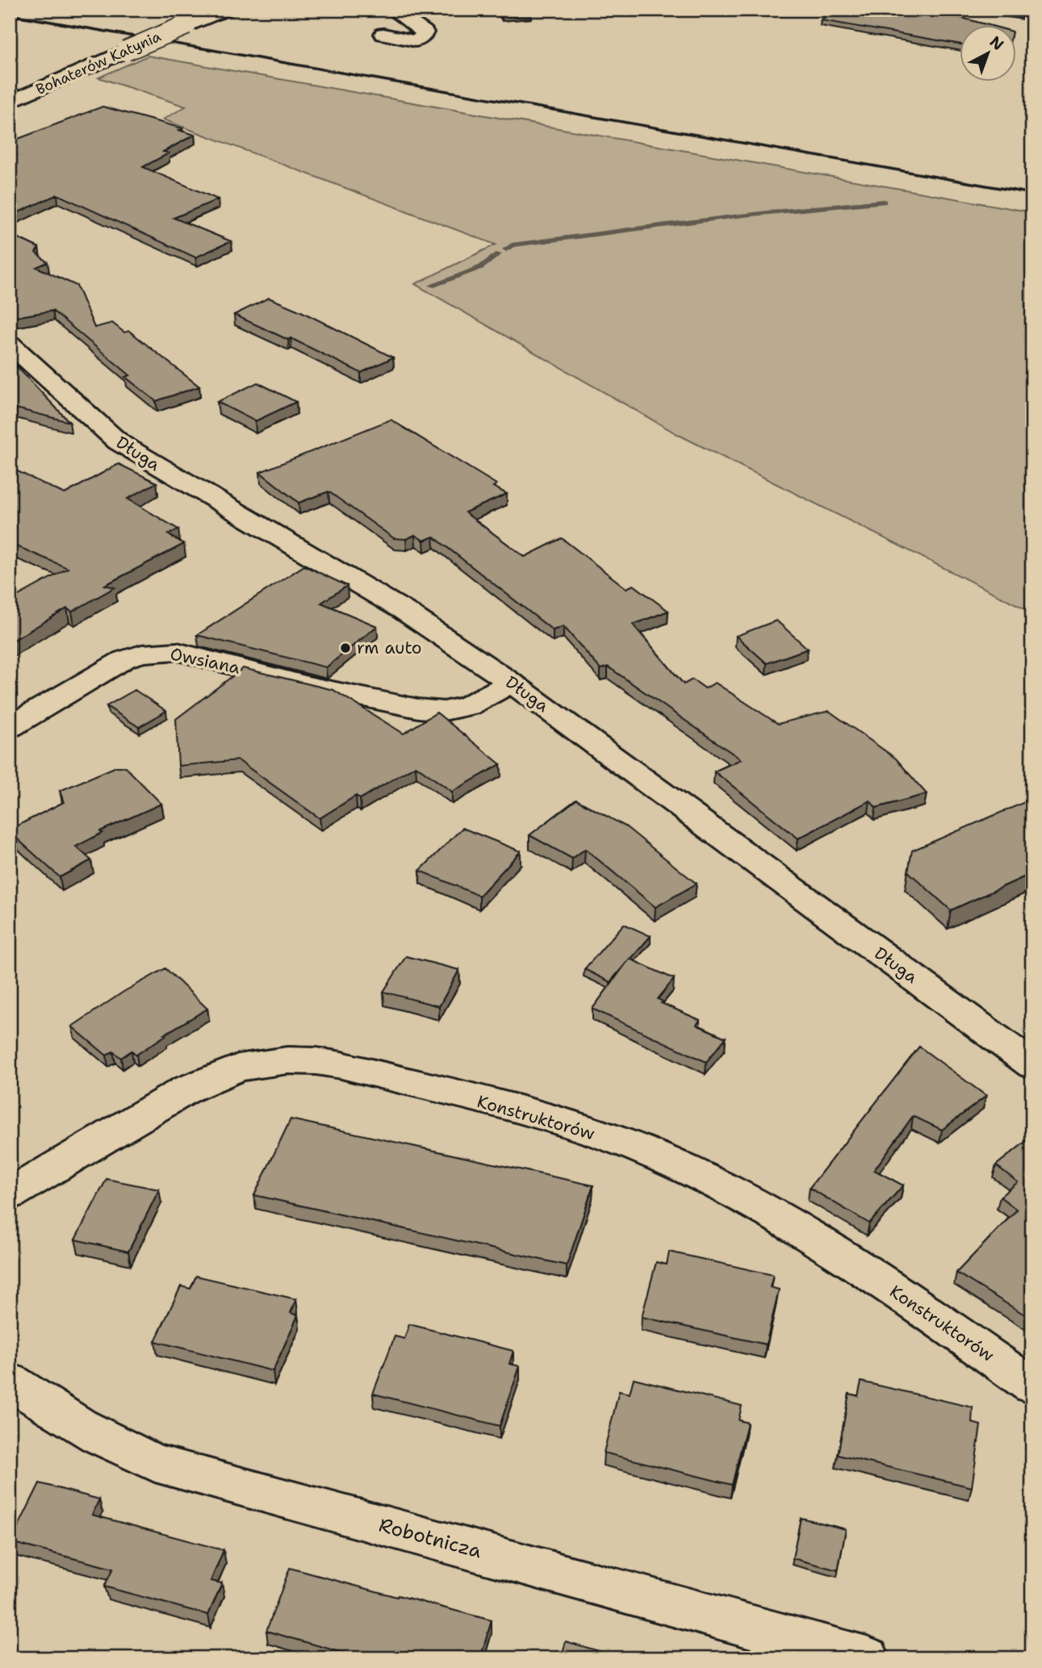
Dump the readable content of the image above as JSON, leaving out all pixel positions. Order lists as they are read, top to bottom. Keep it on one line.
{"streets":{"street":["Bohaterów Katynia","Długa","Owsiana","Konstruktorów","Robotnicza"]},"crossings":[["Długa","Owsiana"]],"places":["rm auto"],"north":"top right"}
